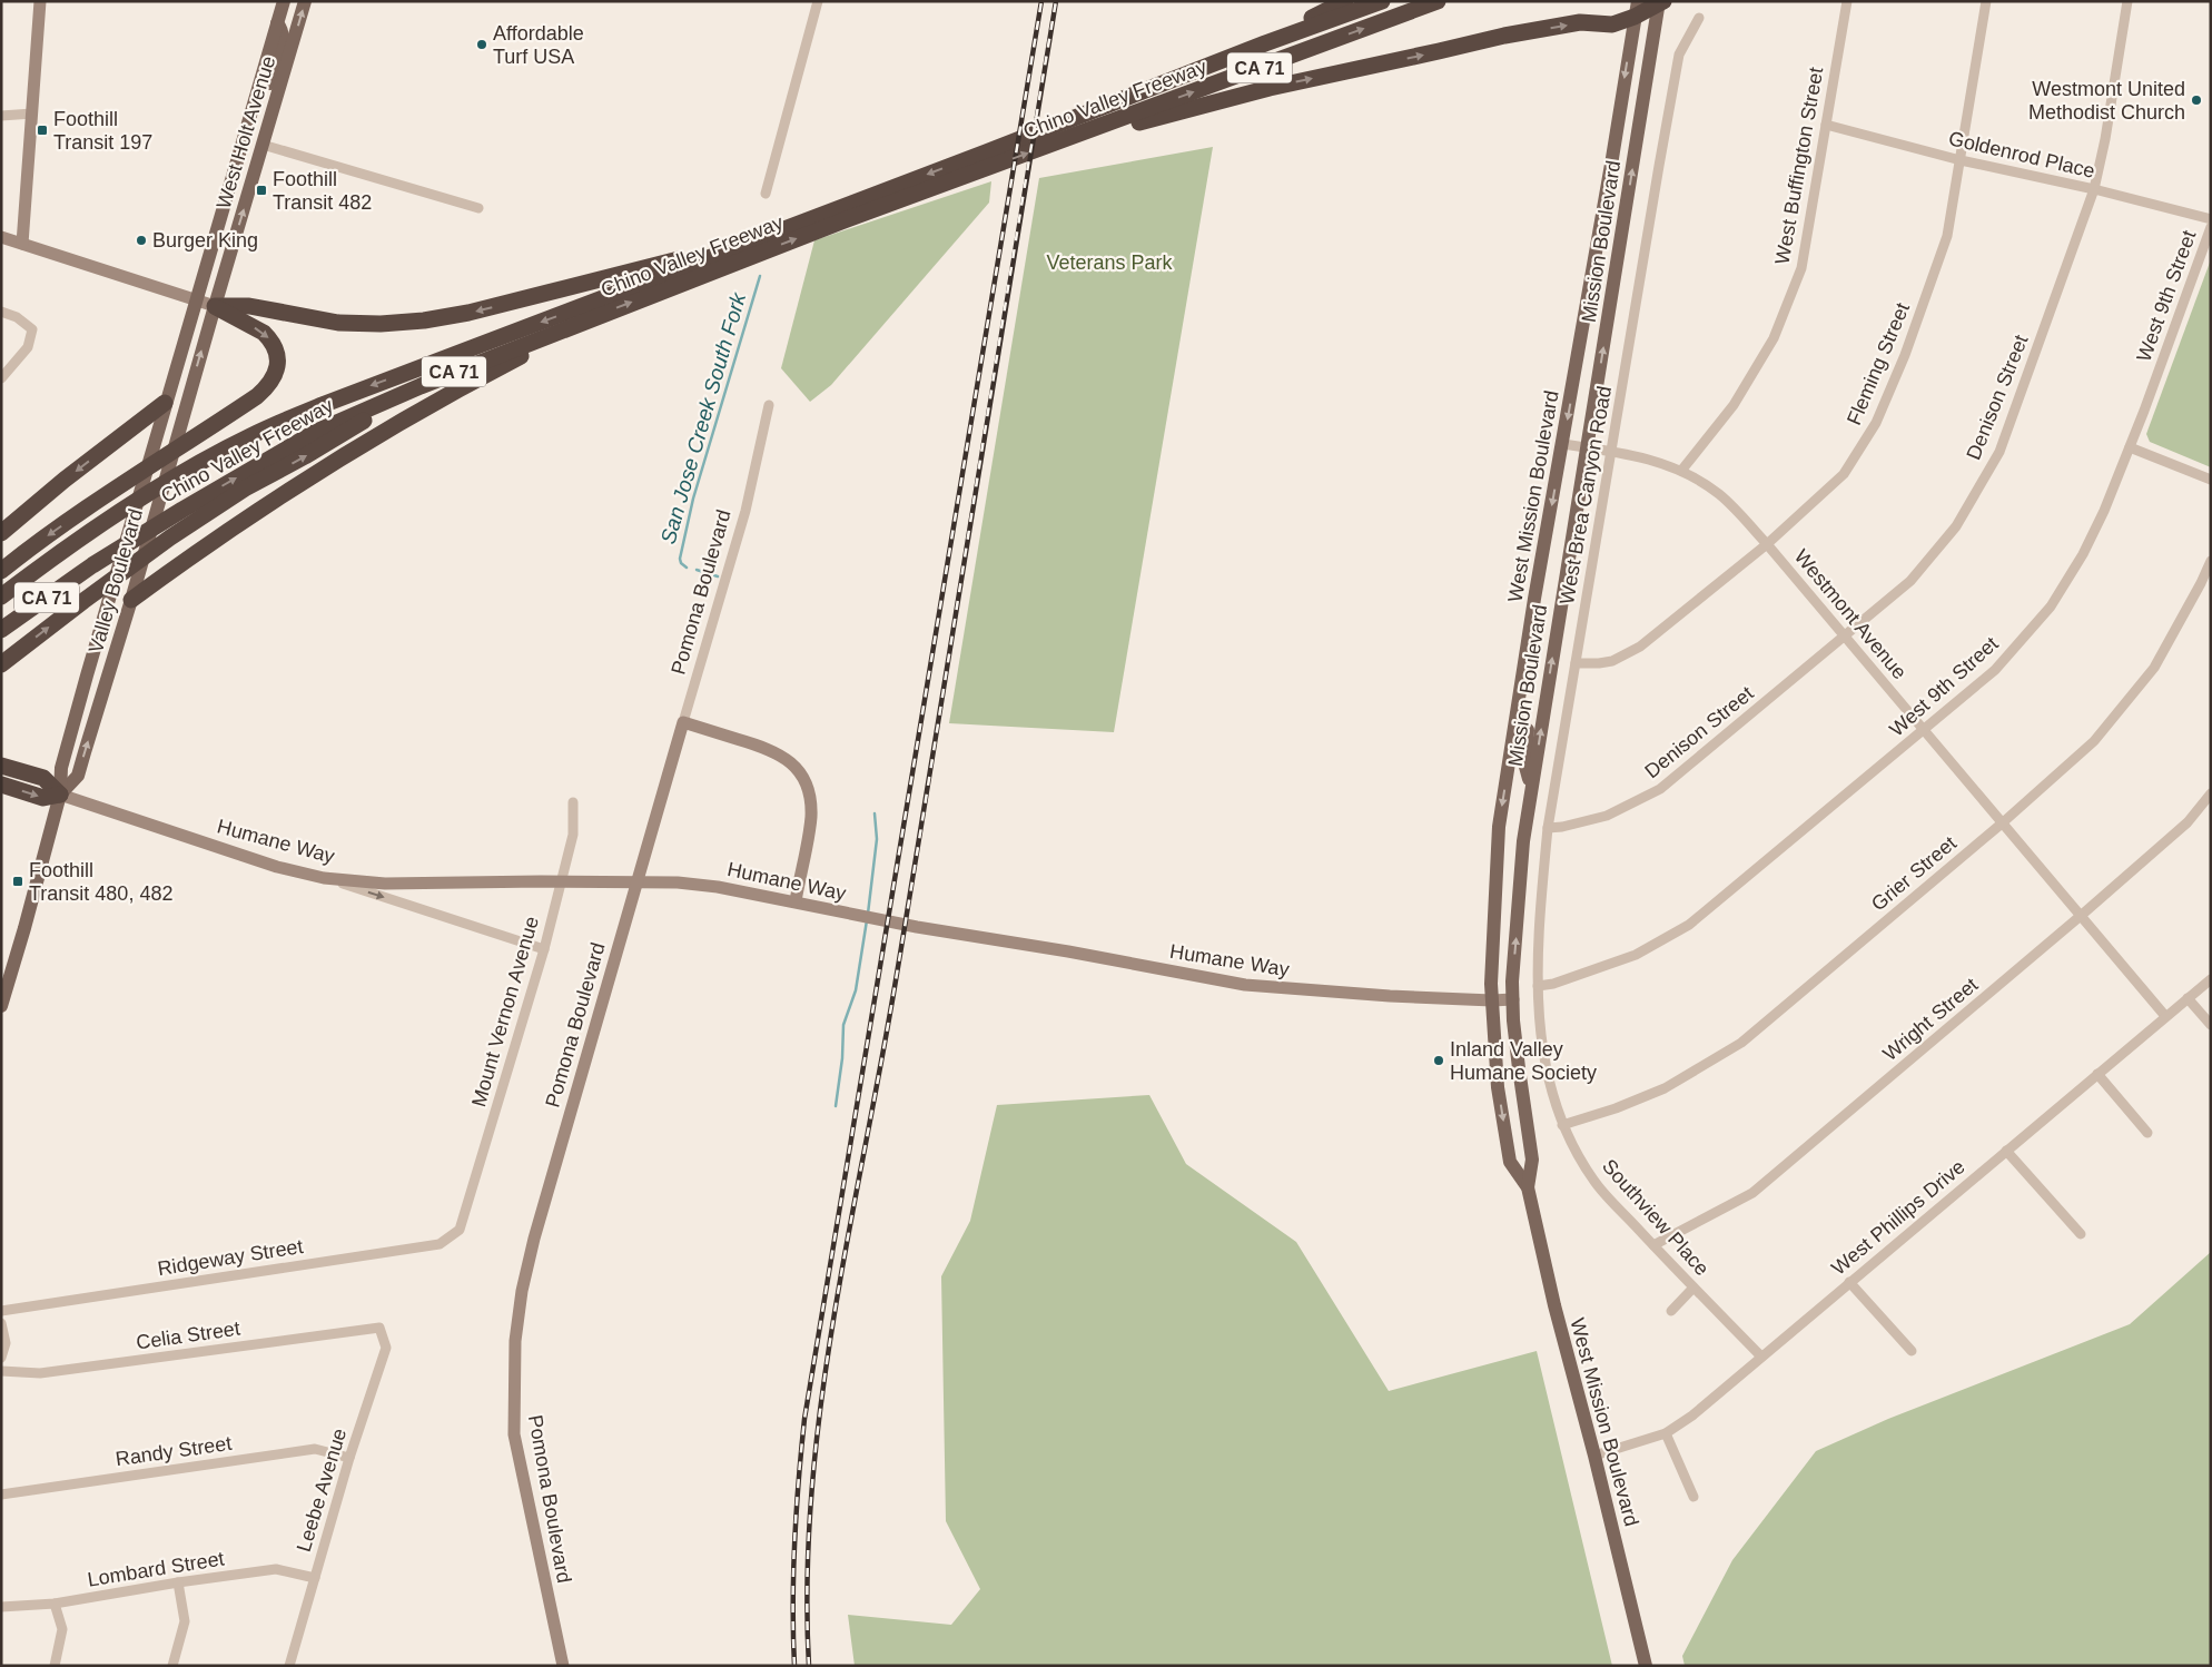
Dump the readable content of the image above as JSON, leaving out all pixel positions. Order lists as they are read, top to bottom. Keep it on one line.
{"streets":{"highway":["CA 71","Chino Valley Freeway"],"main road":["West Holt Avenue","Mission Boulevard","West Mission Boulevard","Valley Boulevard"],"street":["Goldenrod Place","West Buffington Street","West 9th Street","Fleming Street","Denison Street","West Brea Canyon Road","Pomona Boulevard","Westmont Avenue","Humane Way","Grier Street","Mount Vernon Avenue","Wright Street","Southview Place","West Phillips Drive","Ridgeway Street","Celia Street","Randy Street","Leebe Avenue","Lombard Street"]},"crossings":[["West Holt Avenue","Valley Boulevard"],["Goldenrod Place","West Buffington Street"],["Goldenrod Place","Fleming Street"],["Goldenrod Place","Denison Street"],["West Buffington Street","Westmont Avenue"],["Mission Boulevard","West Mission Boulevard"],["Mission Boulevard","Westmont Avenue"],["Mission Boulevard","Humane Way"],["West 9th Street","West Brea Canyon Road"],["West 9th Street","Westmont Avenue"],["West 9th Street","Southview Place"],["Fleming Street","West Brea Canyon Road"],["Fleming Street","Westmont Avenue"],["Denison Street","West Brea Canyon Road"],["Denison Street","Westmont Avenue"],["West Brea Canyon Road","Westmont Avenue"],["West Brea Canyon Road","Southview Place"],["West Mission Boulevard","Westmont Avenue"],["West Mission Boulevard","Humane Way"],["West Mission Boulevard","West Phillips Drive"],["Valley Boulevard","Humane Way"],["Westmont Avenue","Grier Street"],["Westmont Avenue","Wright Street"],["Westmont Avenue","West Phillips Drive"],["Grier Street","Southview Place"],["Mount Vernon Avenue","Ridgeway Street"],["Wright Street","Southview Place"],["Southview Place","West Phillips Drive"],["Celia Street","Leebe Avenue"],["Randy Street","Leebe Avenue"],["Leebe Avenue","Lombard Street"]],"one_way":["Mission Boulevard","West Mission Boulevard"],"water":["San Jose Creek South Fork"],"parks":["Veterans Park"],"places":{"other":["Affordable Turf USA","Westmont United Methodist Church","Burger King","Inland Valley Humane Society"],"transit":["Foothill Transit 197","Foothill Transit 482","Foothill Transit 480, 482"]}}
